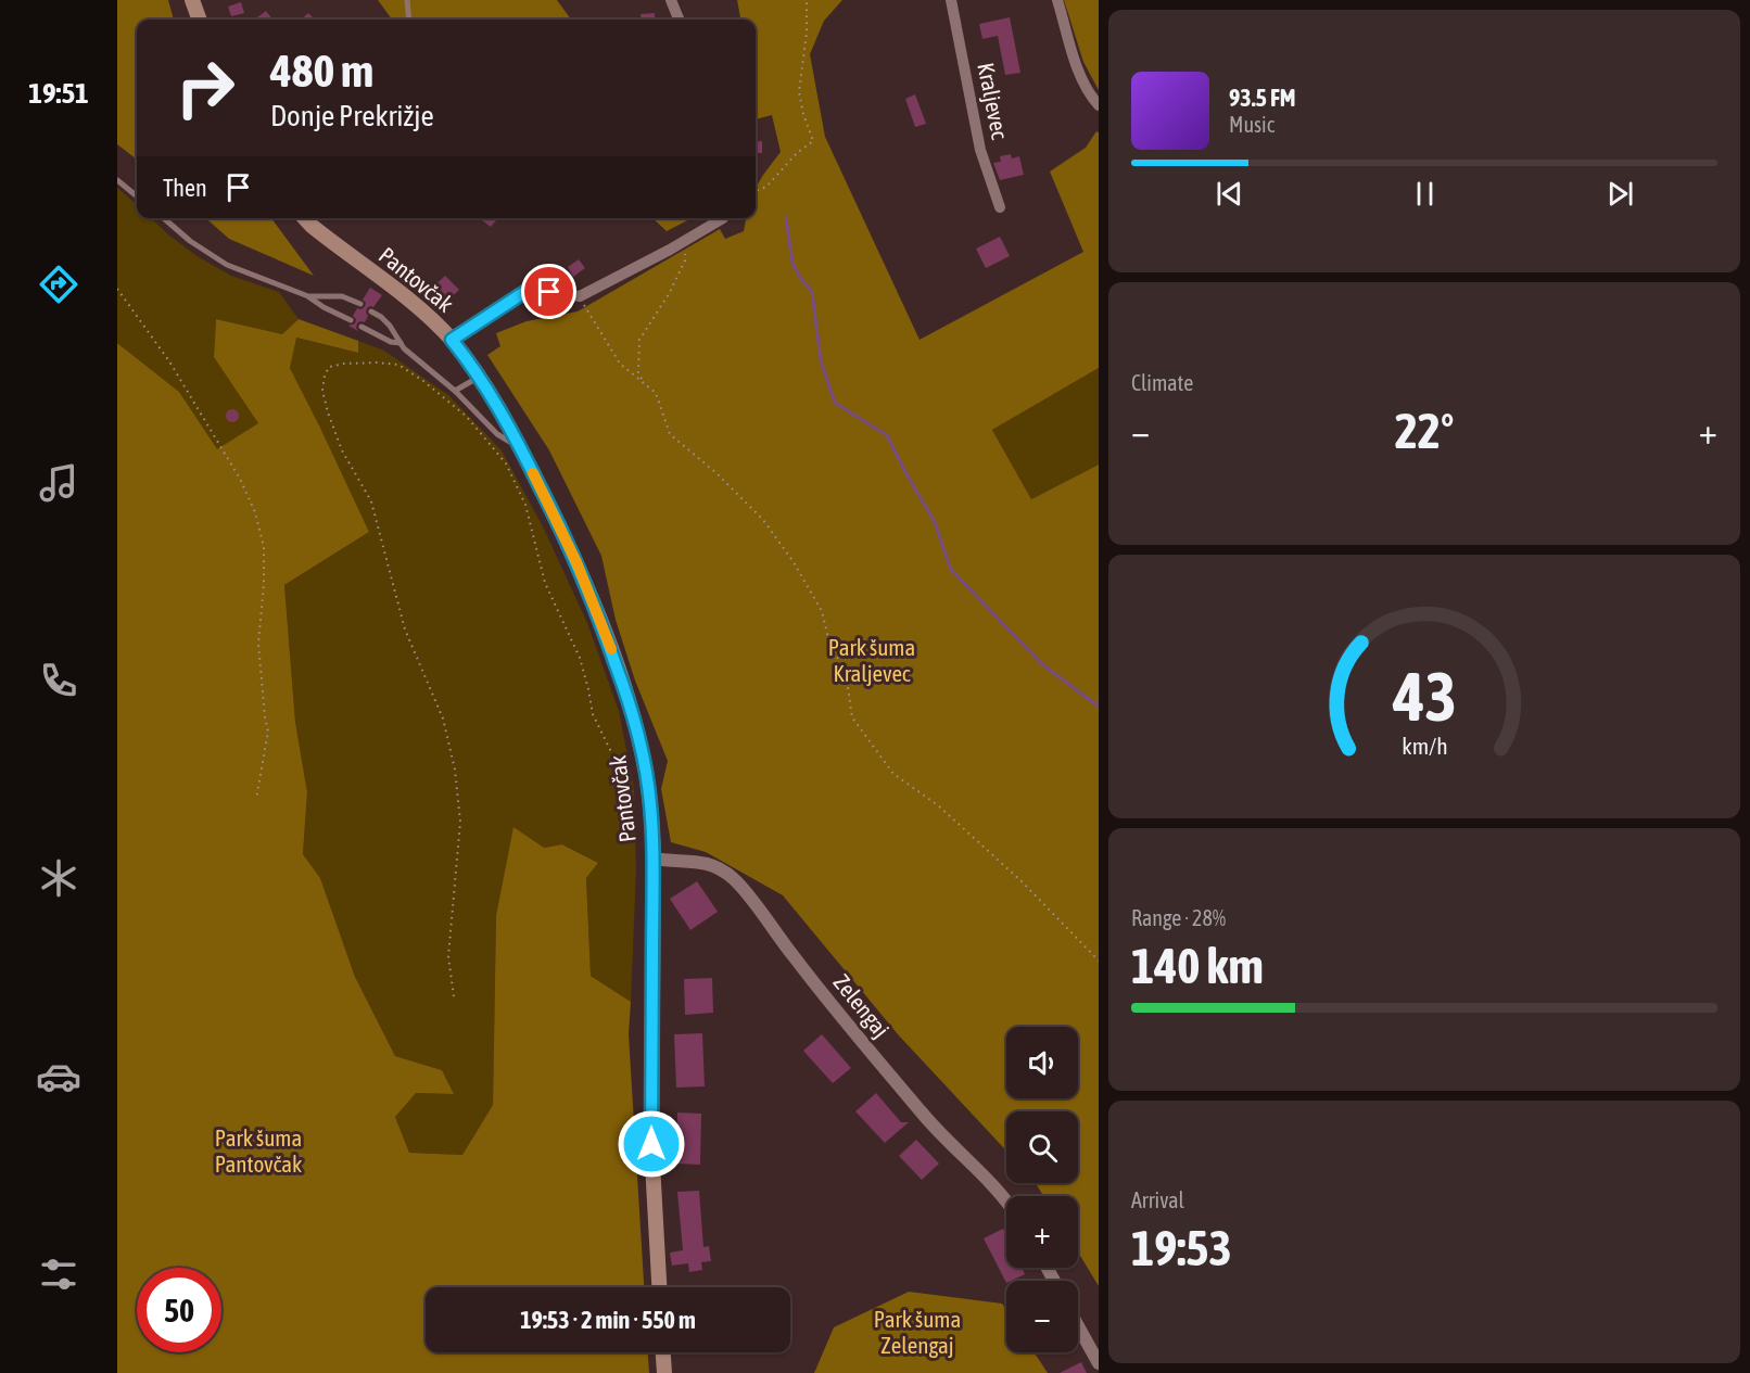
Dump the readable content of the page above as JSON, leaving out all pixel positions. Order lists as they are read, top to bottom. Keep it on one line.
{"streets":{"main road":["Pantovčak"],"street":["Kraljevec","Zelengaj"]},"crossings":[["Pantovčak","Zelengaj"]],"parks":["Park šuma Kraljevec","Park šuma Pantovčak","Park šuma Zelengaj"],"page":{"tabs":"19:51","turn":["480 m","Donje Prekrižje"],"song":["93.5 FM","Music"],"then":"Then","tile":["Climate",["Range · 28%","140 km"],["Arrival","19:53"]],"heat":["−","22°","+"],"map_buttons":["+","−"],"limit":"50","trip":"19:53 · 2 min · 550 m","gauge":["43","km/h"]}}
